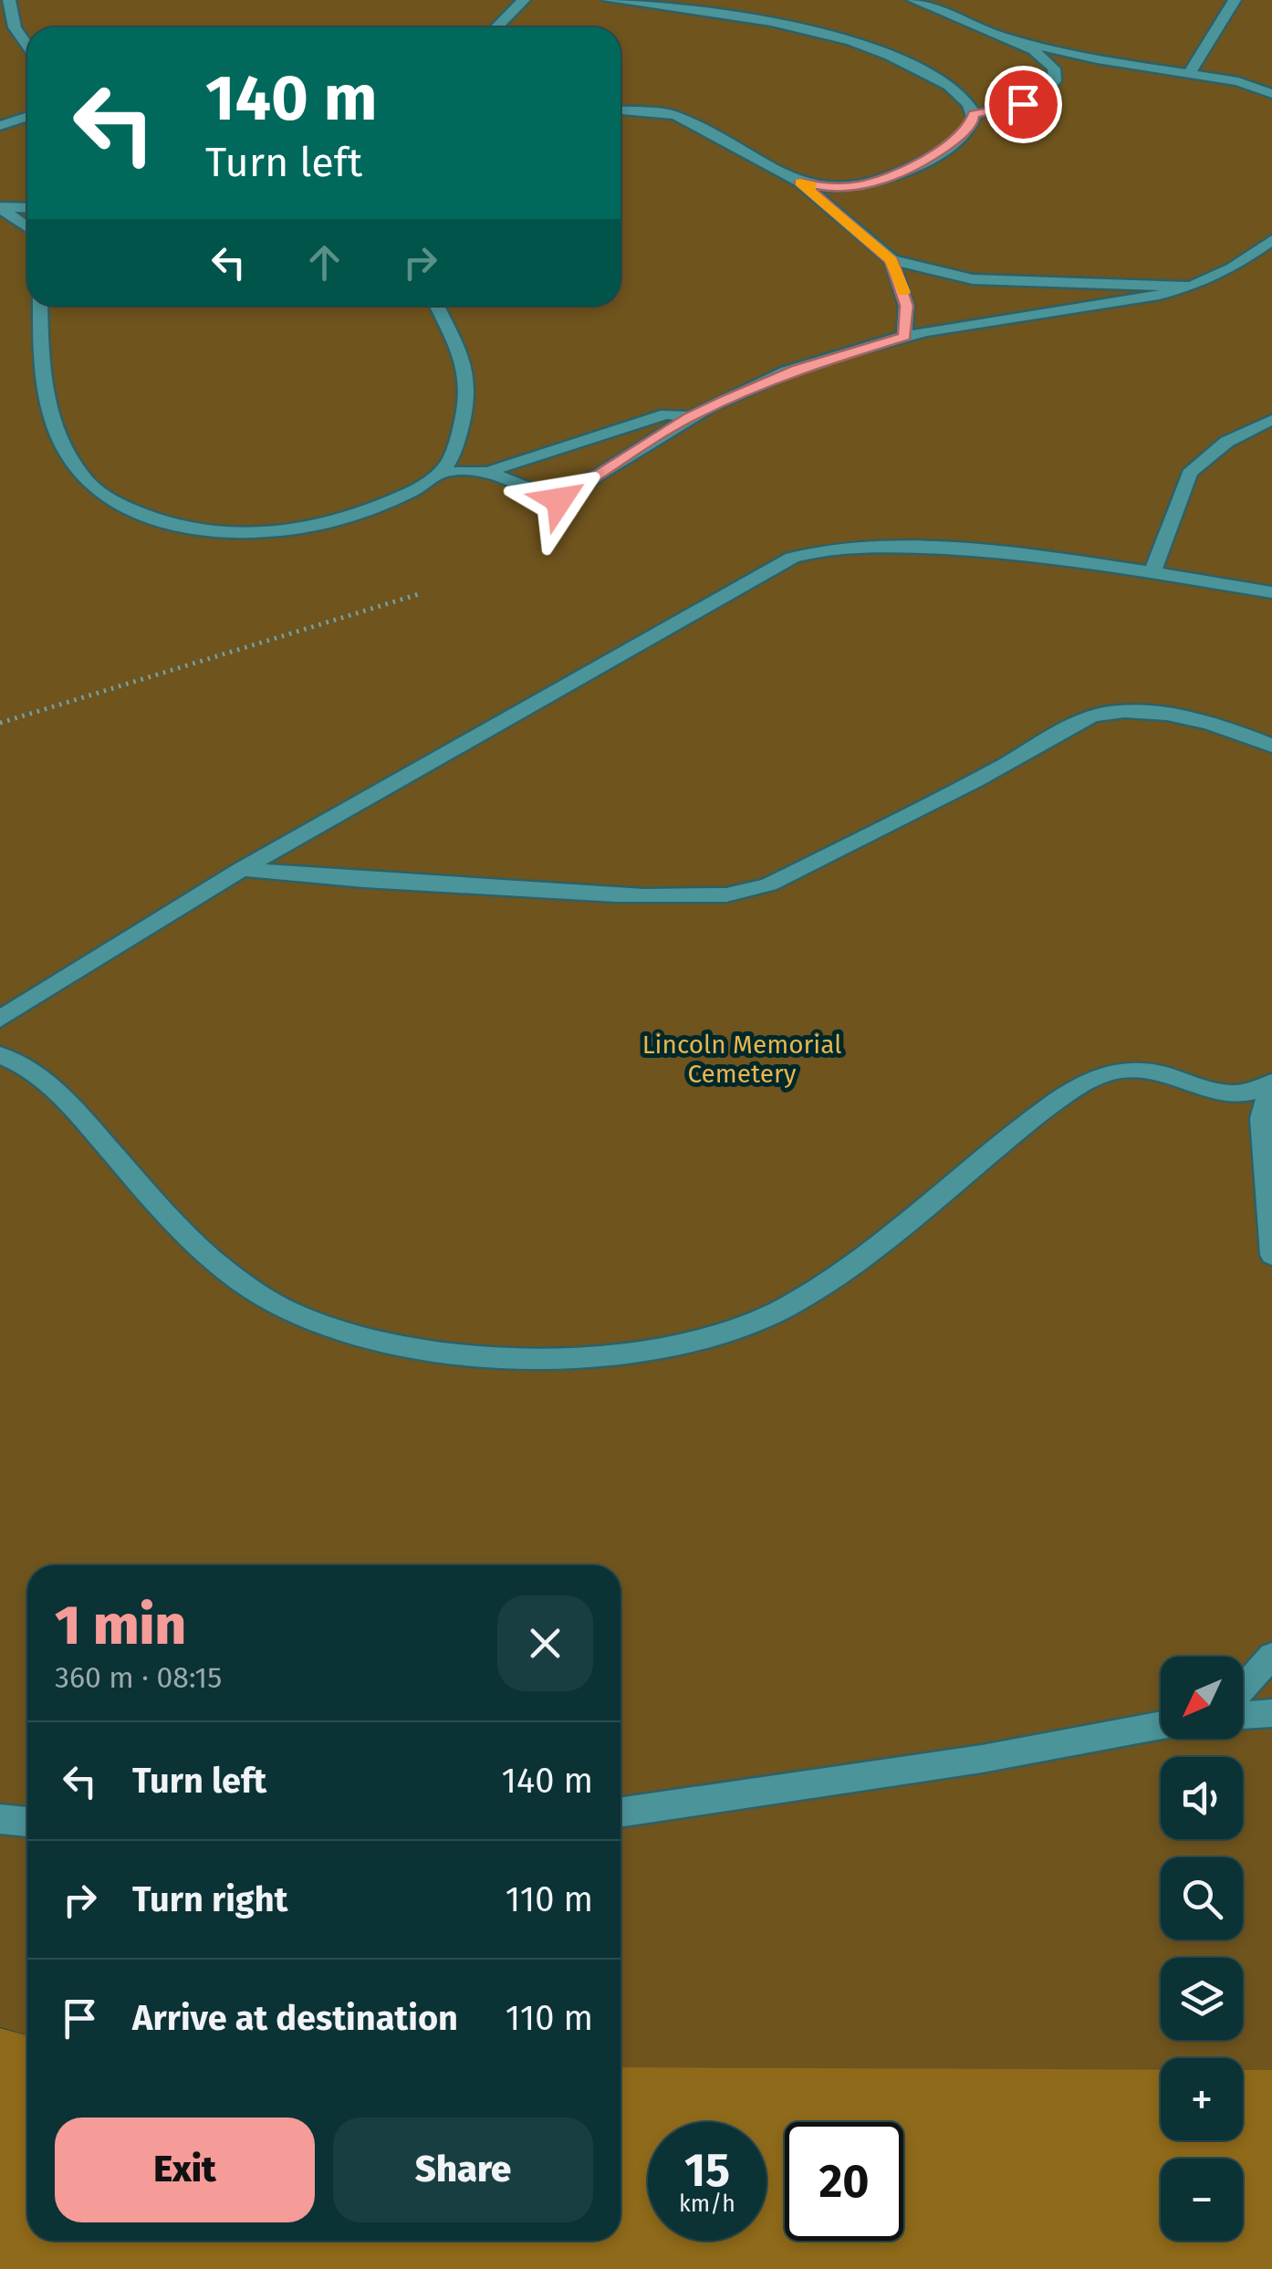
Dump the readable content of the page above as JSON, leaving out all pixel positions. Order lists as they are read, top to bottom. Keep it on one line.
{"parks":["Lincoln Memorial Cemetery"],"north":"bottom left","page":{"turn":["140 m","Turn left"],"heading":["1 min","360 m · 08:15"],"map_buttons":["+","−"],"list":[{"name":"Turn left","value":"140 m"},{"name":"Turn right","value":"110 m"},{"name":"Arrive at destination","value":"110 m"}],"buttons":["Exit","Share"],"speed":"15 km/h","limit":"20"}}
